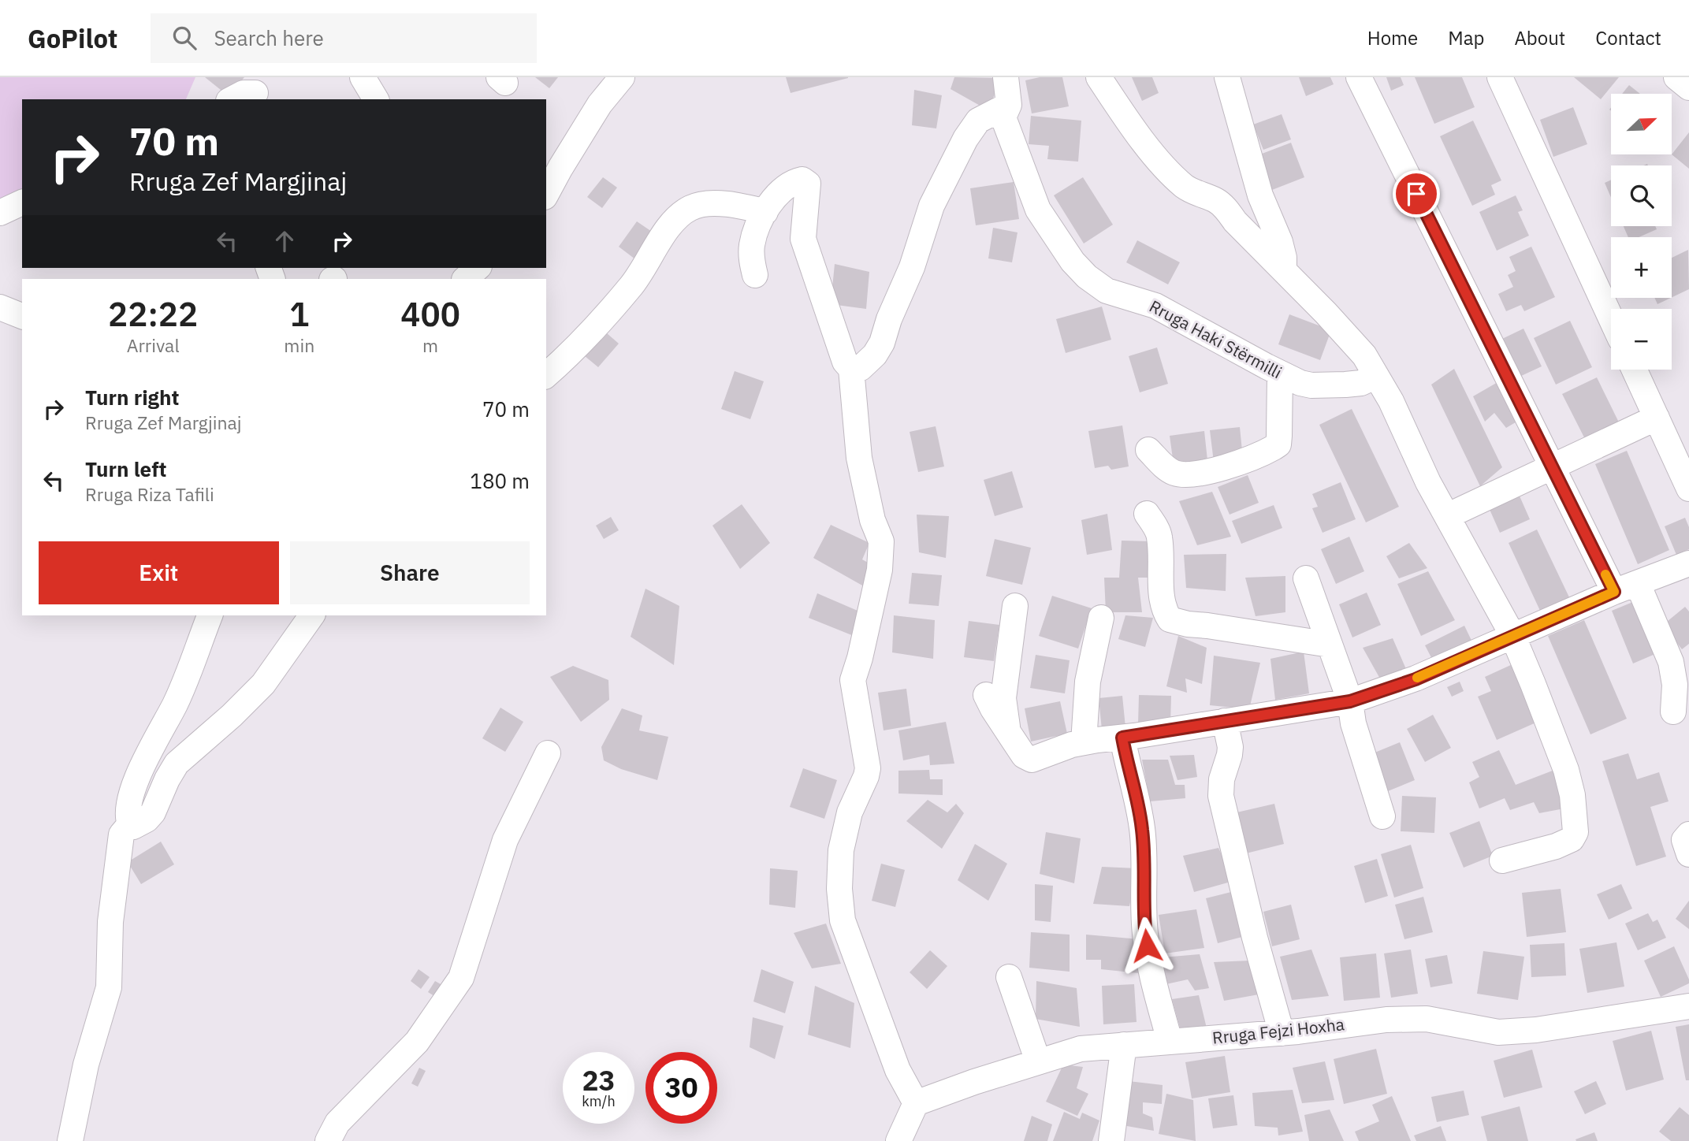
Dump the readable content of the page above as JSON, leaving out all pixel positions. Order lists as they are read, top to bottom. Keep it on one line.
{"streets":{"street":["Rruga Haki Stërmilli","Rruga Fejzi Hoxha"]},"north":"top right","page":{"header":"GoPilot","search":"Search here","nav":["Home","Map","About","Contact"],"map_buttons":["+","−"],"turn":["70 m","Rruga Zef Margjinaj"],"eta":["22:22","Arrival","1","min","400","m"],"list":[{"name":"Turn right","note":"Rruga Zef Margjinaj","value":"70 m"},{"name":"Turn left","note":"Rruga Riza Tafili","value":"180 m"}],"buttons":["Exit","Share"],"speed":"23 km/h","limit":"30"}}
